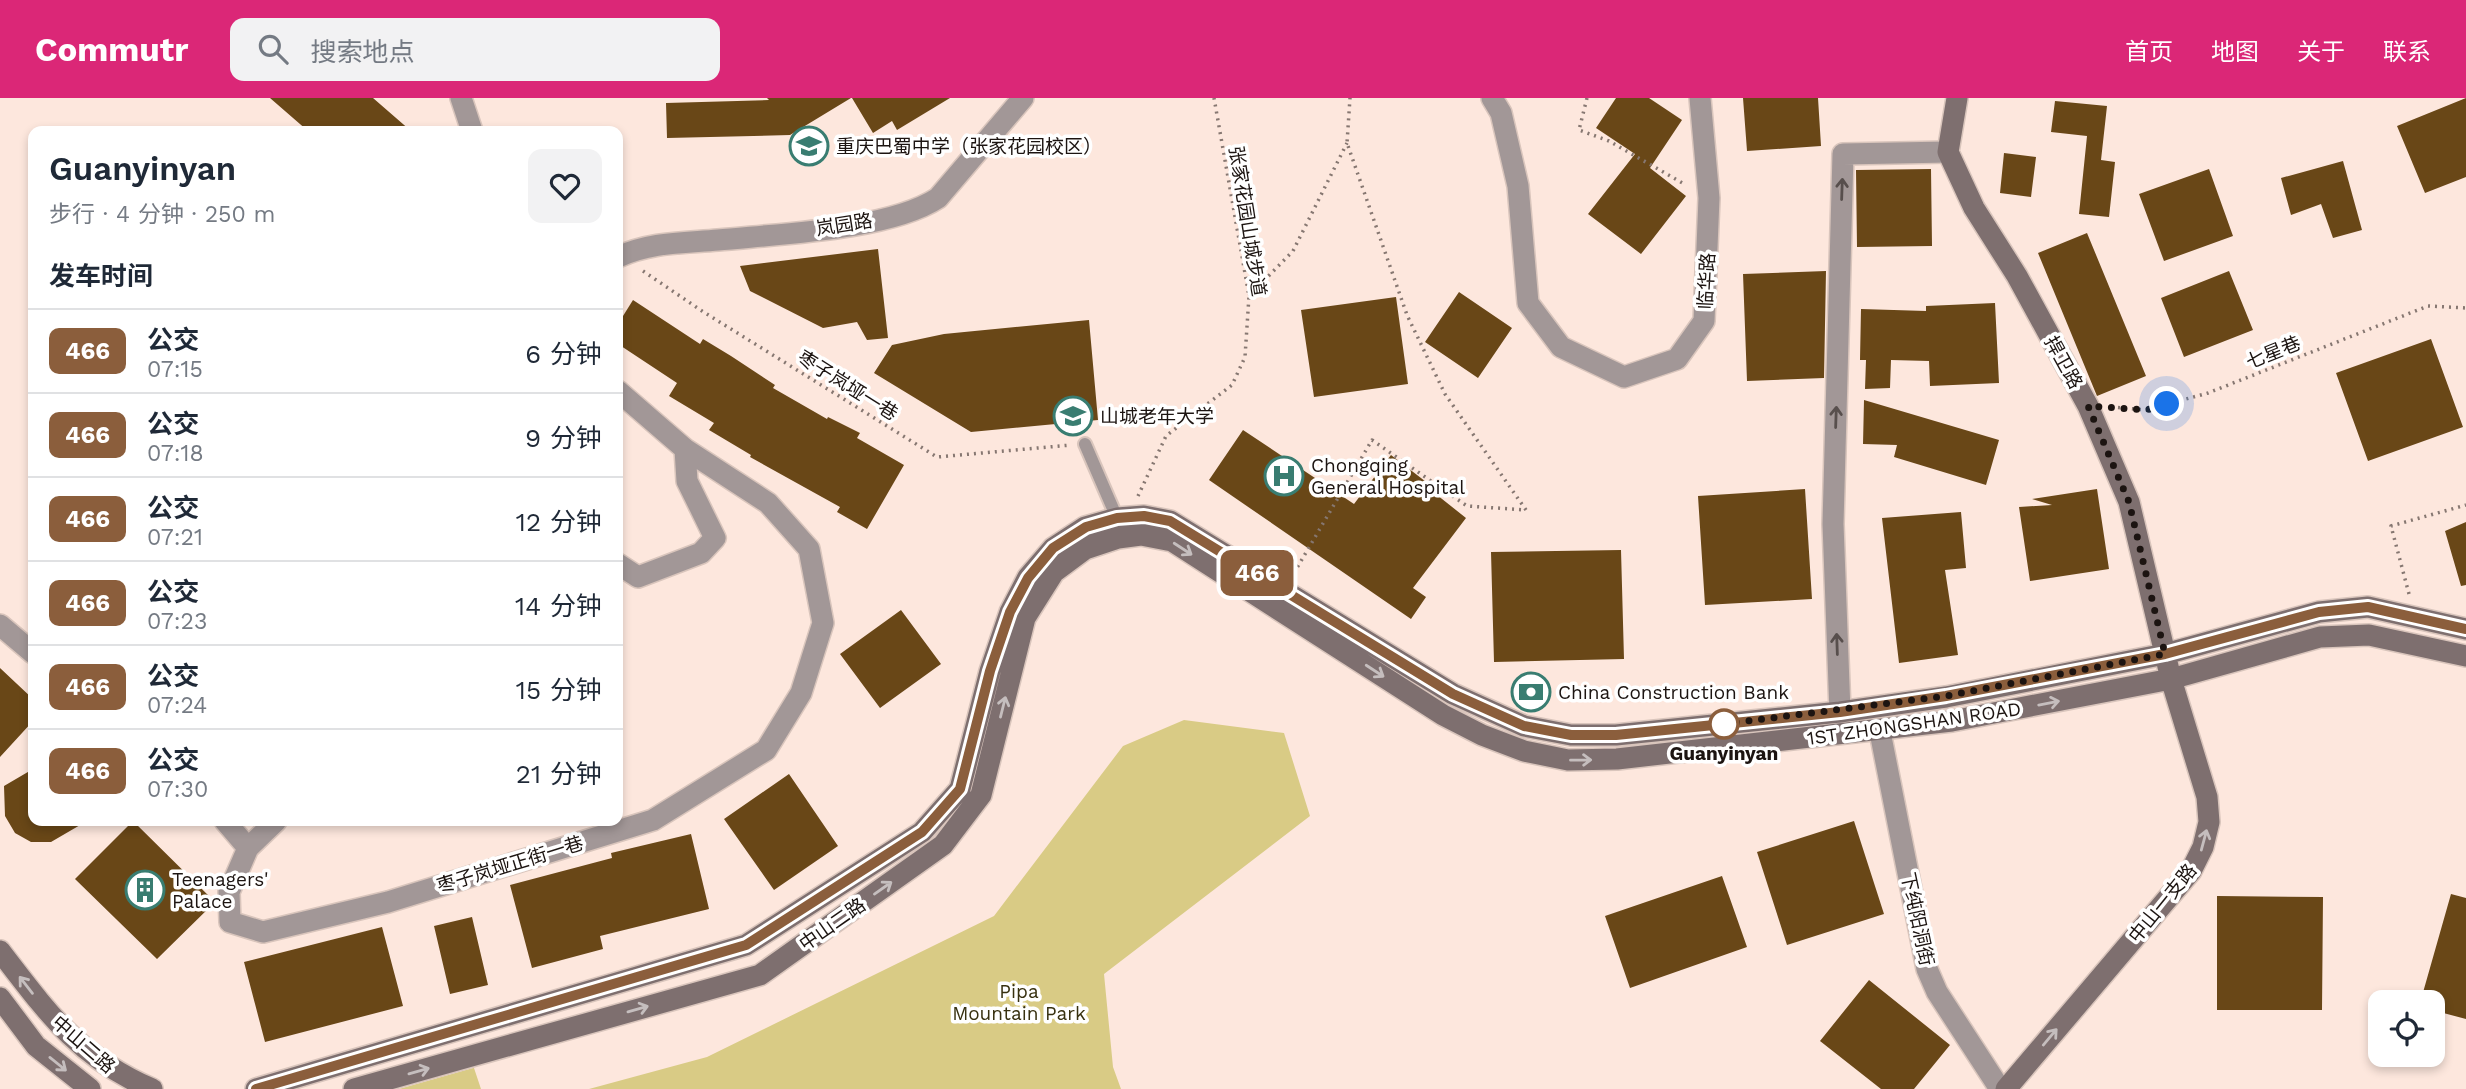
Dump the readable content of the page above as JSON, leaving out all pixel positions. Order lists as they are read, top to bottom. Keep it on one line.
{"streets":{"main road":["捍卫路","1ST ZHONGSHAN ROAD","中山一支路","中山二路"],"street":["岚园路","临华路","枣子岚垭正街一巷","下纯阳洞街"],"path":["张家花园山城步道","七星巷","枣子岚垭一巷"]},"crossings":[["张家花园山城步道","1ST ZHONGSHAN ROAD"],["张家花园山城步道","中山二路"],["七星巷","捍卫路"],["捍卫路","1ST ZHONGSHAN ROAD"],["捍卫路","中山一支路"],["1ST ZHONGSHAN ROAD","中山一支路"],["1ST ZHONGSHAN ROAD","下纯阳洞街"],["1ST ZHONGSHAN ROAD","中山二路"]],"one_way":["中山一支路"],"parks":["Pipa Mountain Park"],"places":{"school or university":["重庆巴蜀中学（张家花园校区）","山城老年大学"],"hospital":["Chongqing General Hospital"],"bank":["China Construction Bank"],"other":["Guanyinyan"],"building":["Teenagers' Palace"]},"lines":["bus line 466"],"page":{"header":"Commutr","search":"搜索地点","nav":["首页","地图","关于","联系"],"on_map":"466","heading":[["Guanyinyan","步行 · 4 分钟 · 250 m"],"发车时间"],"list":[{"mark":"466","name":"公交","note":"07:15","value":"6 分钟"},{"mark":"466","name":"公交","note":"07:18","value":"9 分钟"},{"mark":"466","name":"公交","note":"07:21","value":"12 分钟"},{"mark":"466","name":"公交","note":"07:23","value":"14 分钟"},{"mark":"466","name":"公交","note":"07:24","value":"15 分钟"},{"mark":"466","name":"公交","note":"07:30","value":"21 分钟"}]}}
